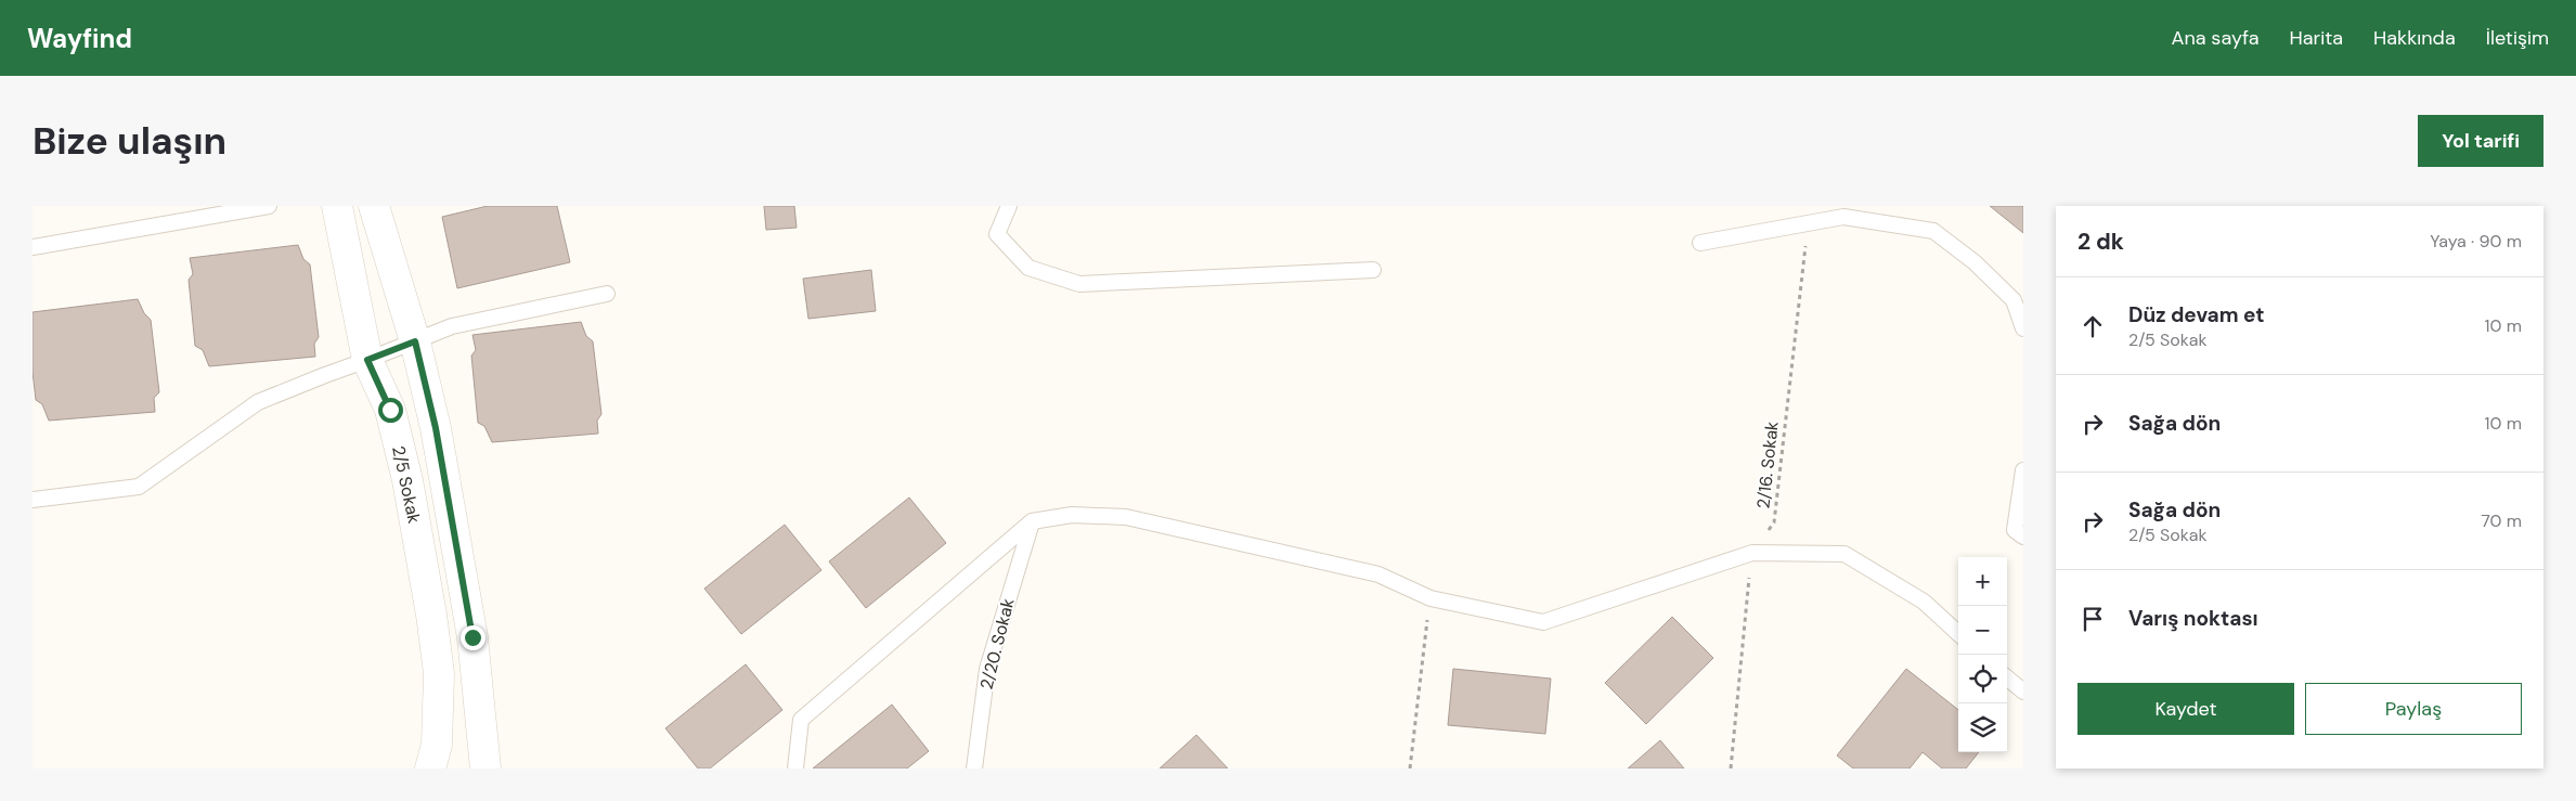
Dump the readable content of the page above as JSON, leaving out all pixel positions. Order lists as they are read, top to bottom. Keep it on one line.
{"streets":{"street":["2/5 Sokak"],"lane":["2/20. Sokak"],"path":["2/16. Sokak"]},"page":{"header":"Wayfind","nav":["Ana sayfa","Harita","Hakkında","İletişim"],"buttons":["Yol tarifi",["Kaydet","Paylaş"]],"title":"Bize ulaşın","heading":["2 dk","Yaya · 90 m"],"list":[["Düz devam et","2/5 Sokak","10 m"],["Sağa dön","10 m"],["Sağa dön","2/5 Sokak","70 m"],"Varış noktası"],"map_buttons":["+","−"]}}
